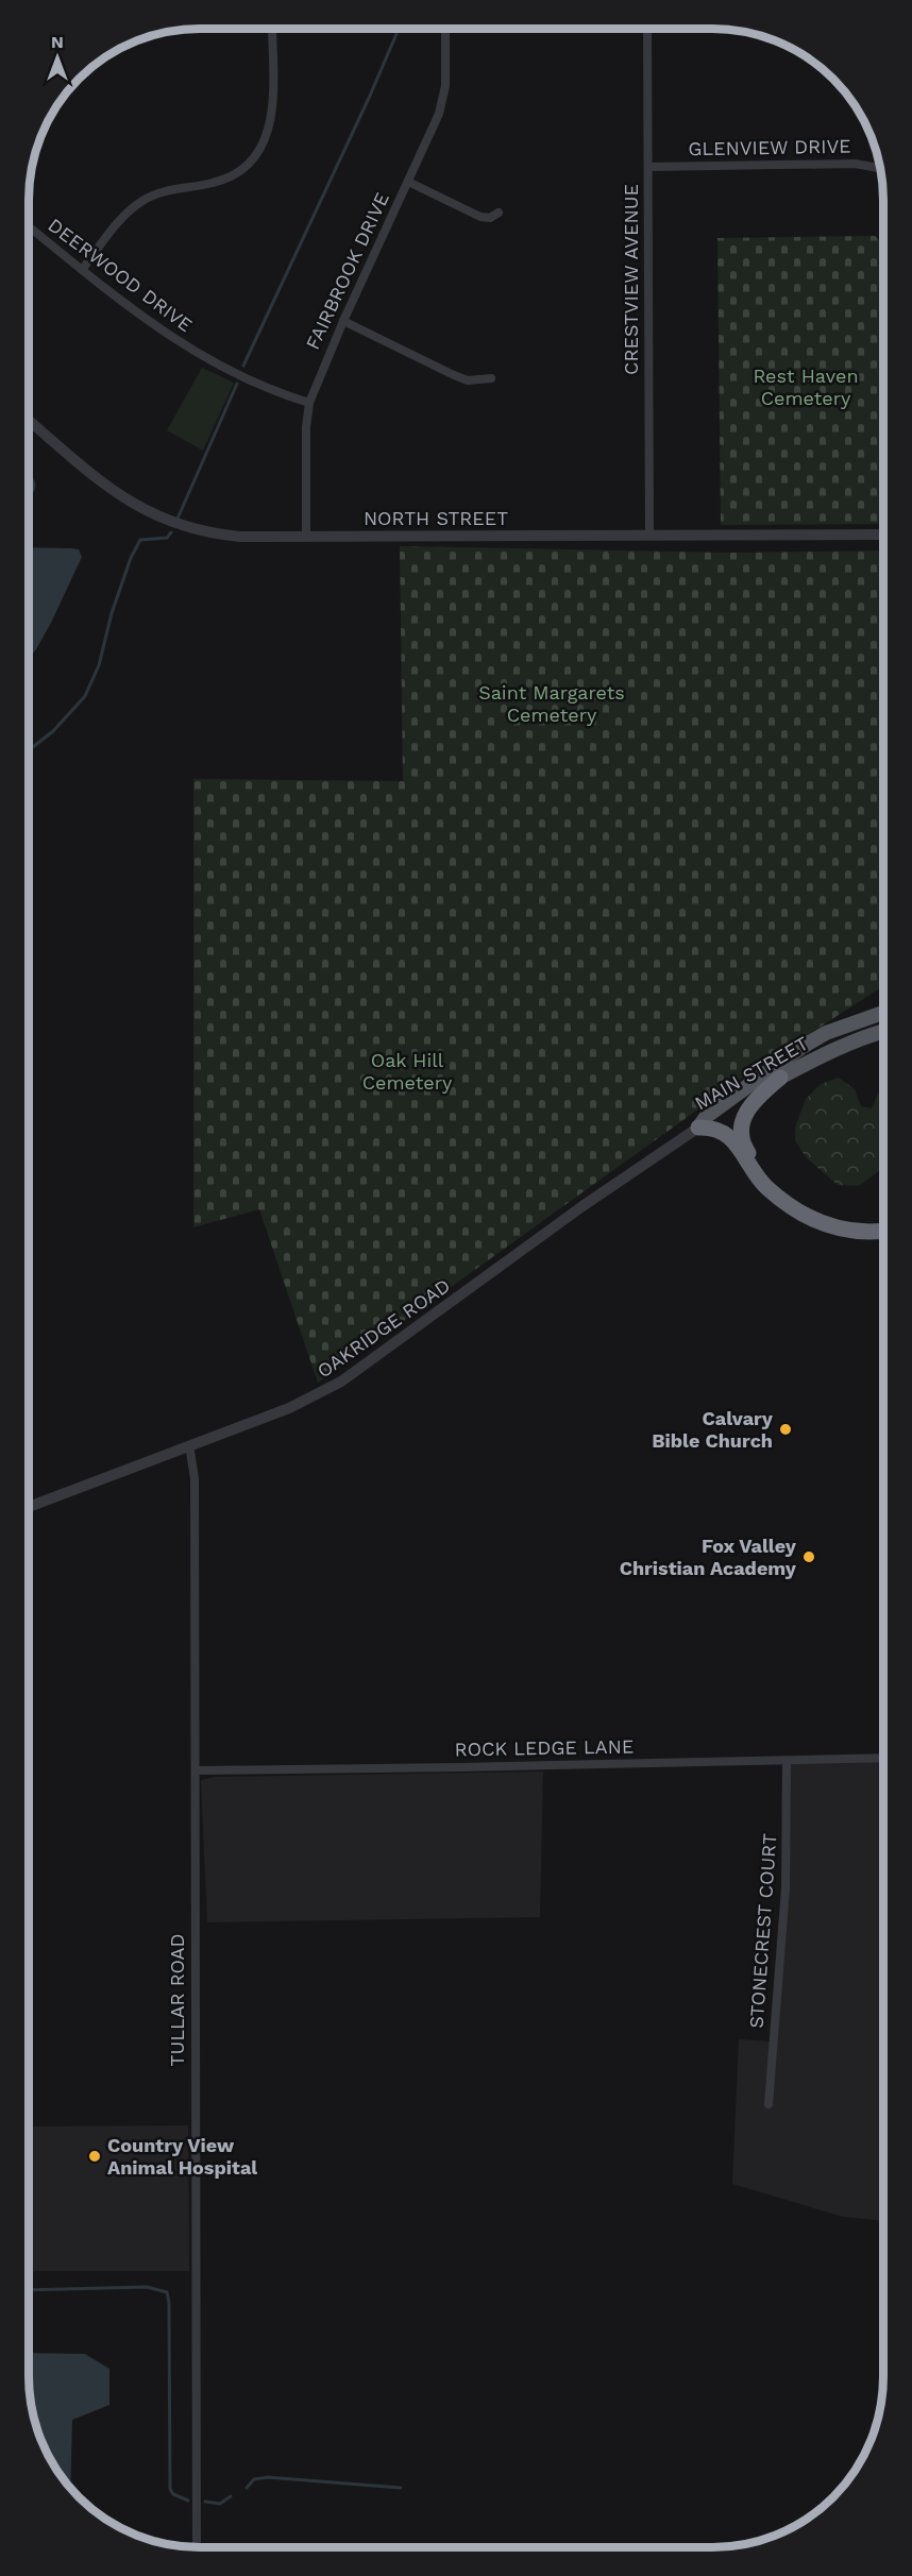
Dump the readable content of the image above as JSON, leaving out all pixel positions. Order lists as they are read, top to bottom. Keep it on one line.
{"streets":{"main road":["MAIN STREET"],"street":["GLENVIEW DRIVE","FAIRBROOK DRIVE","DEERWOOD DRIVE","CRESTVIEW AVENUE","NORTH STREET","OAKRIDGE ROAD","ROCK LEDGE LANE","STONECREST COURT","TULLAR ROAD"]},"crossings":[["GLENVIEW DRIVE","CRESTVIEW AVENUE"],["FAIRBROOK DRIVE","DEERWOOD DRIVE"],["FAIRBROOK DRIVE","NORTH STREET"],["CRESTVIEW AVENUE","NORTH STREET"],["MAIN STREET","OAKRIDGE ROAD"],["OAKRIDGE ROAD","TULLAR ROAD"],["ROCK LEDGE LANE","STONECREST COURT"],["ROCK LEDGE LANE","TULLAR ROAD"]],"parks":["Rest Haven Cemetery","Saint Margarets Cemetery","Oak Hill Cemetery"],"places":["Calvary Bible Church","Fox Valley Christian Academy","Country View Animal Hospital"],"north":"top"}
